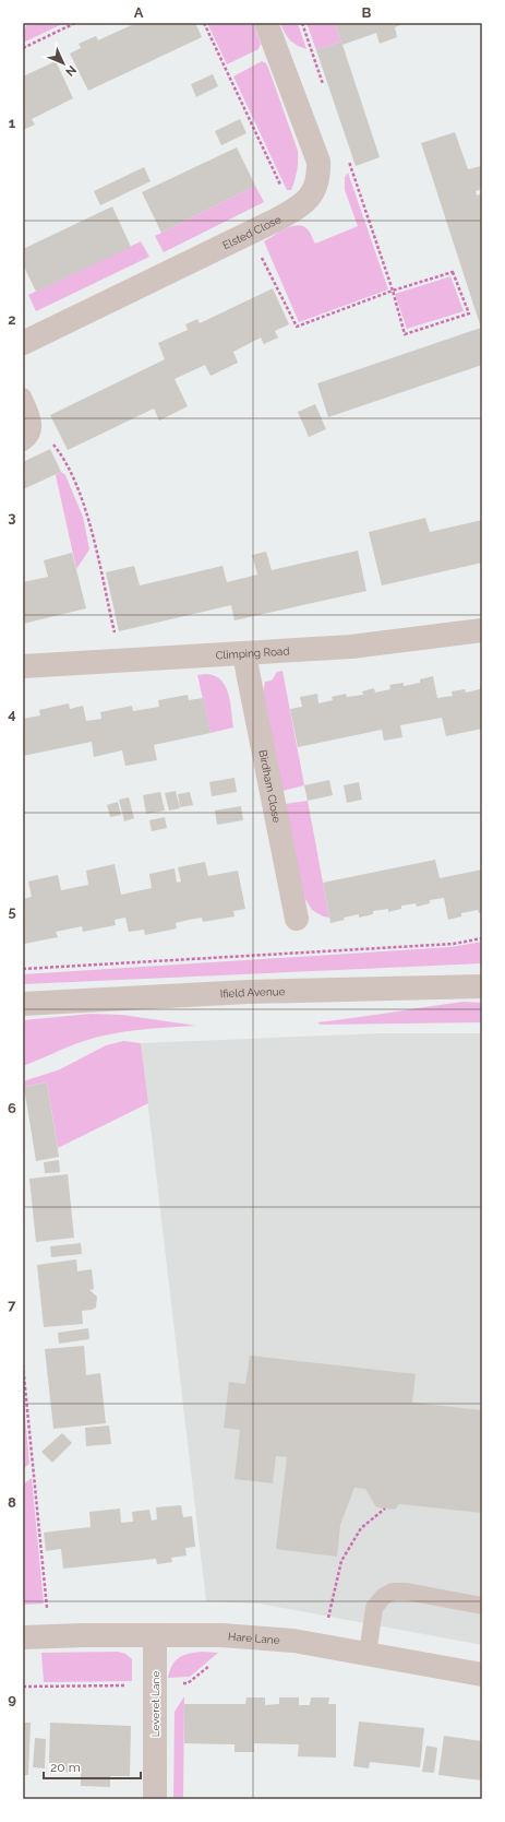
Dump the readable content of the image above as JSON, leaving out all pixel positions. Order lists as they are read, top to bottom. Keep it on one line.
{"streets":{"street":["Elsted Close","Climping Road","Birdham Close","Ifield Avenue","Hare Lane","Leveret Lane"]},"crossings":[["Climping Road","Birdham Close"],["Hare Lane","Leveret Lane"]],"scale_bar":"20 m","north":"bottom right","grid":{"columns":["A","B"],"rows":["1","2","3","4","5","6","7","8","9"]}}
